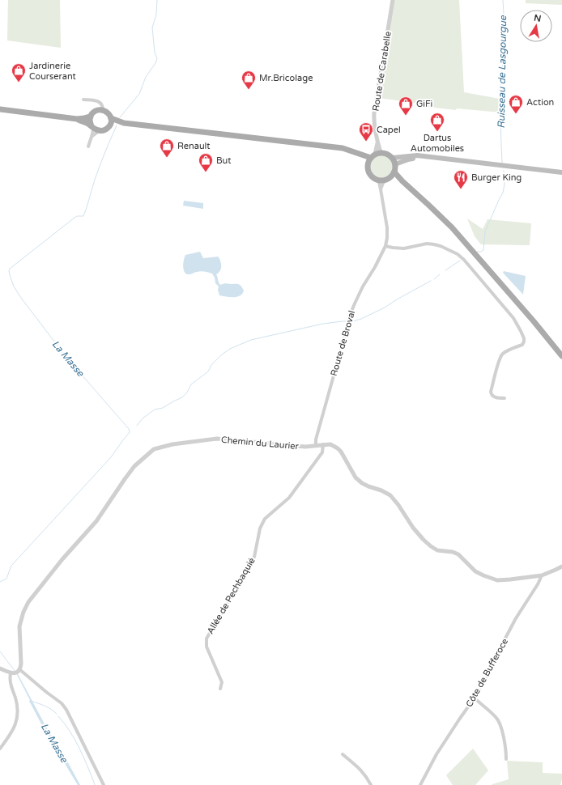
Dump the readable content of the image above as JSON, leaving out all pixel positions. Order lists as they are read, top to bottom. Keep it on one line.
{"streets":{"street":["Route de Carabelle","Route de Broval","Chemin du Laurier","Allée de Pechbaquié","Côte de Bufferoce"]},"crossings":[["Route de Carabelle","Route de Broval"],["Route de Broval","Chemin du Laurier"],["Chemin du Laurier","Allée de Pechbaquié"],["Chemin du Laurier","Côte de Bufferoce"]],"water":["Ruisseau de Lasgourgue","La Masse"],"places":{"shop":["Jardinerie Courserant","Mr.Bricolage","Action","GiFi","Dartus Automobiles","Renault","But"],"bus stop":["Capel"],"restaurant":["Burger King"]},"north":"top"}
